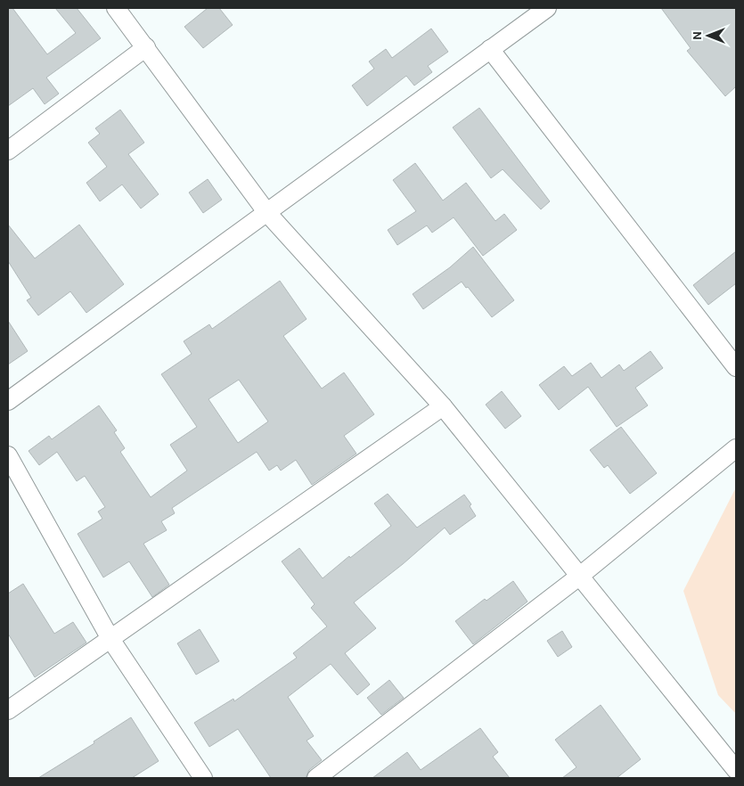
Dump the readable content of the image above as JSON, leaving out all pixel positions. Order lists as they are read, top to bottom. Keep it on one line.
{"north":"left"}
